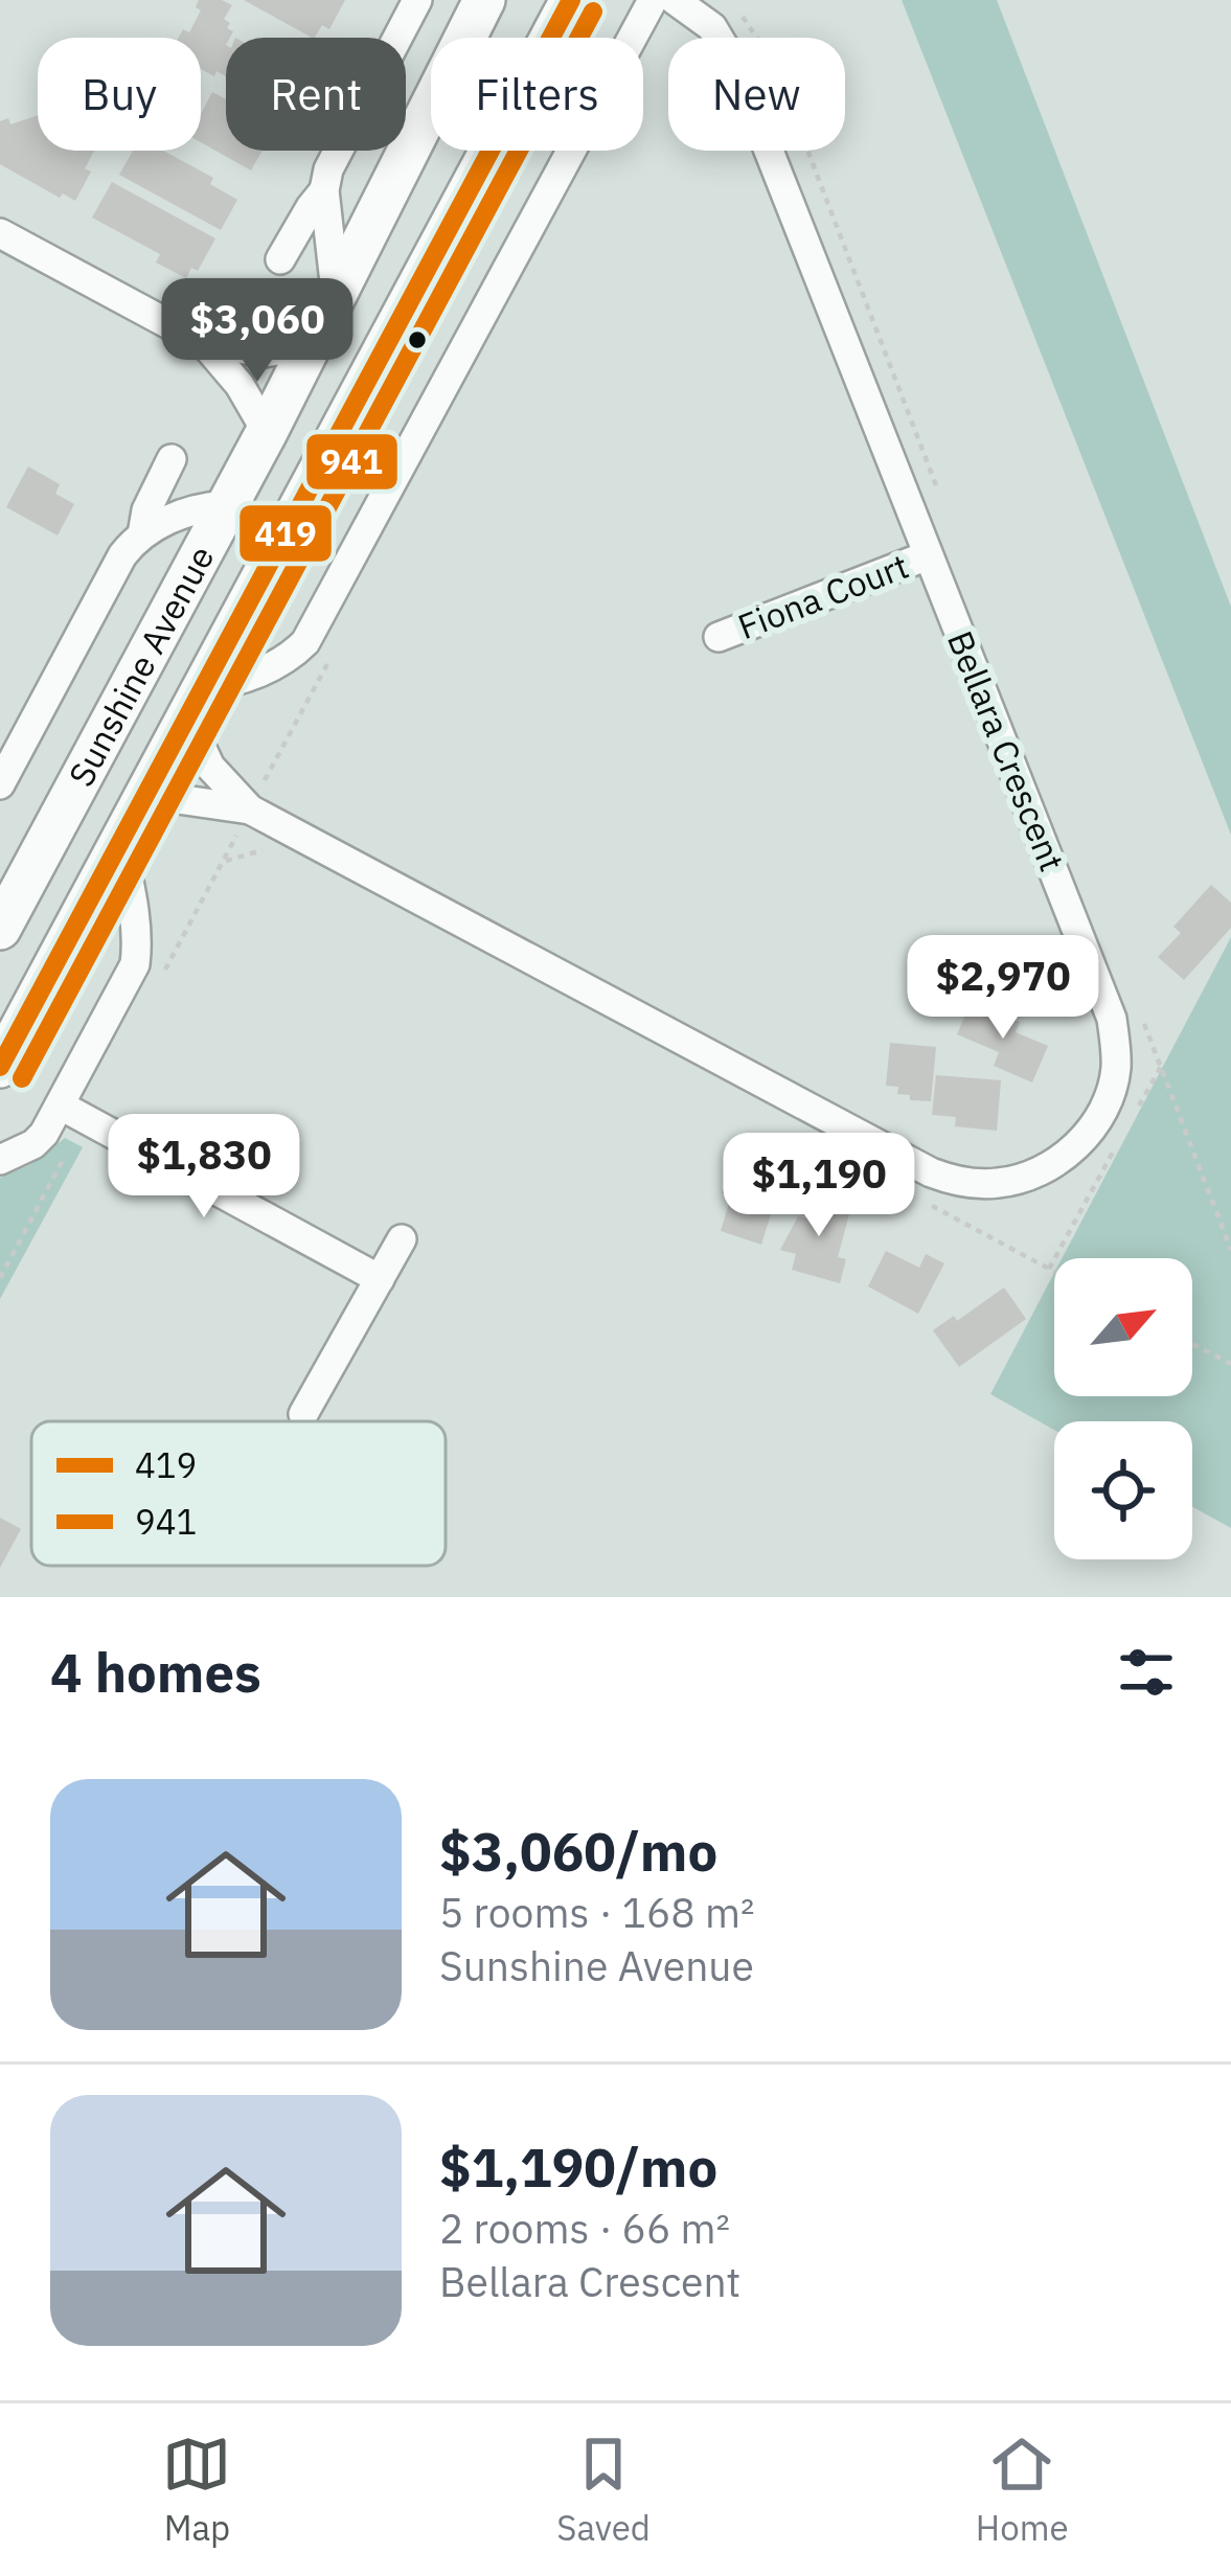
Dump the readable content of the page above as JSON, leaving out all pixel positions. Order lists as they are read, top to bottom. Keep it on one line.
{"streets":{"main road":["Sunshine Avenue"],"street":["Fiona Court","Bellara Crescent"]},"crossings":[["Fiona Court","Bellara Crescent"]],"lines":["transit line 419","transit line 941"],"legend":["419","941"],"north":"top right","page":{"chip":["Buy","Rent","Filters","New"],"price":["$3,060","$2,970","$1,830","$1,190"],"heading":"4 homes","list":[{"name":"$3,060/mo","note":"5 rooms · 168 m² · Sunshine Avenue"},{"name":"$1,190/mo","note":"2 rooms · 66 m² · Bellara Crescent"}],"tabs":["Map","Saved","Home"]}}
